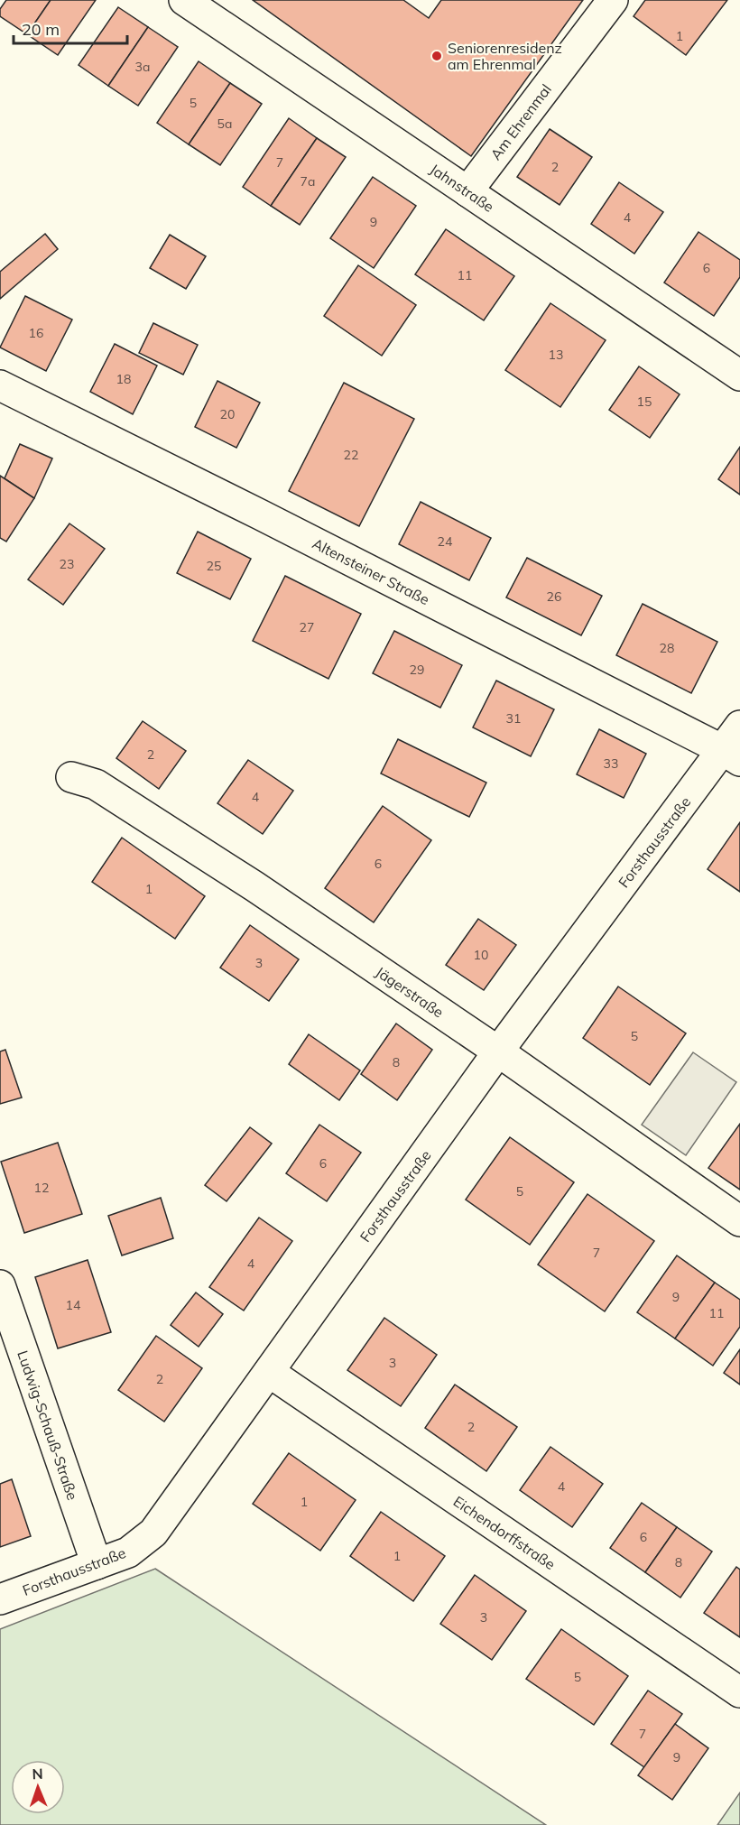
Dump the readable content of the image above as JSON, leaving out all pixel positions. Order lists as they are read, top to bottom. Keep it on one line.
{"streets":{"street":["Am Ehrenmal","Jahnstraße","Altensteiner Straße","Forsthausstraße","Jägerstraße","Ludwig-Schauß-Straße","Eichendorffstraße"]},"crossings":[["Am Ehrenmal","Jahnstraße"],["Altensteiner Straße","Forsthausstraße"],["Forsthausstraße","Jägerstraße"],["Forsthausstraße","Ludwig-Schauß-Straße"],["Forsthausstraße","Eichendorffstraße"]],"places":["Seniorenresidenz am Ehrenmal"],"house_numbers":["1","3a","5","5a","7","2","7a","4","9","6","11","16","13","18","15","20","22","24","23","25","26","27","28","29","31","2","33","4","6","1","10","3","5","8","6","12","5","7","4","9","14","11","3","2","2","4","1","6","1","8","3","5","7","9"],"scale_bar":"20 m","north":"top"}
